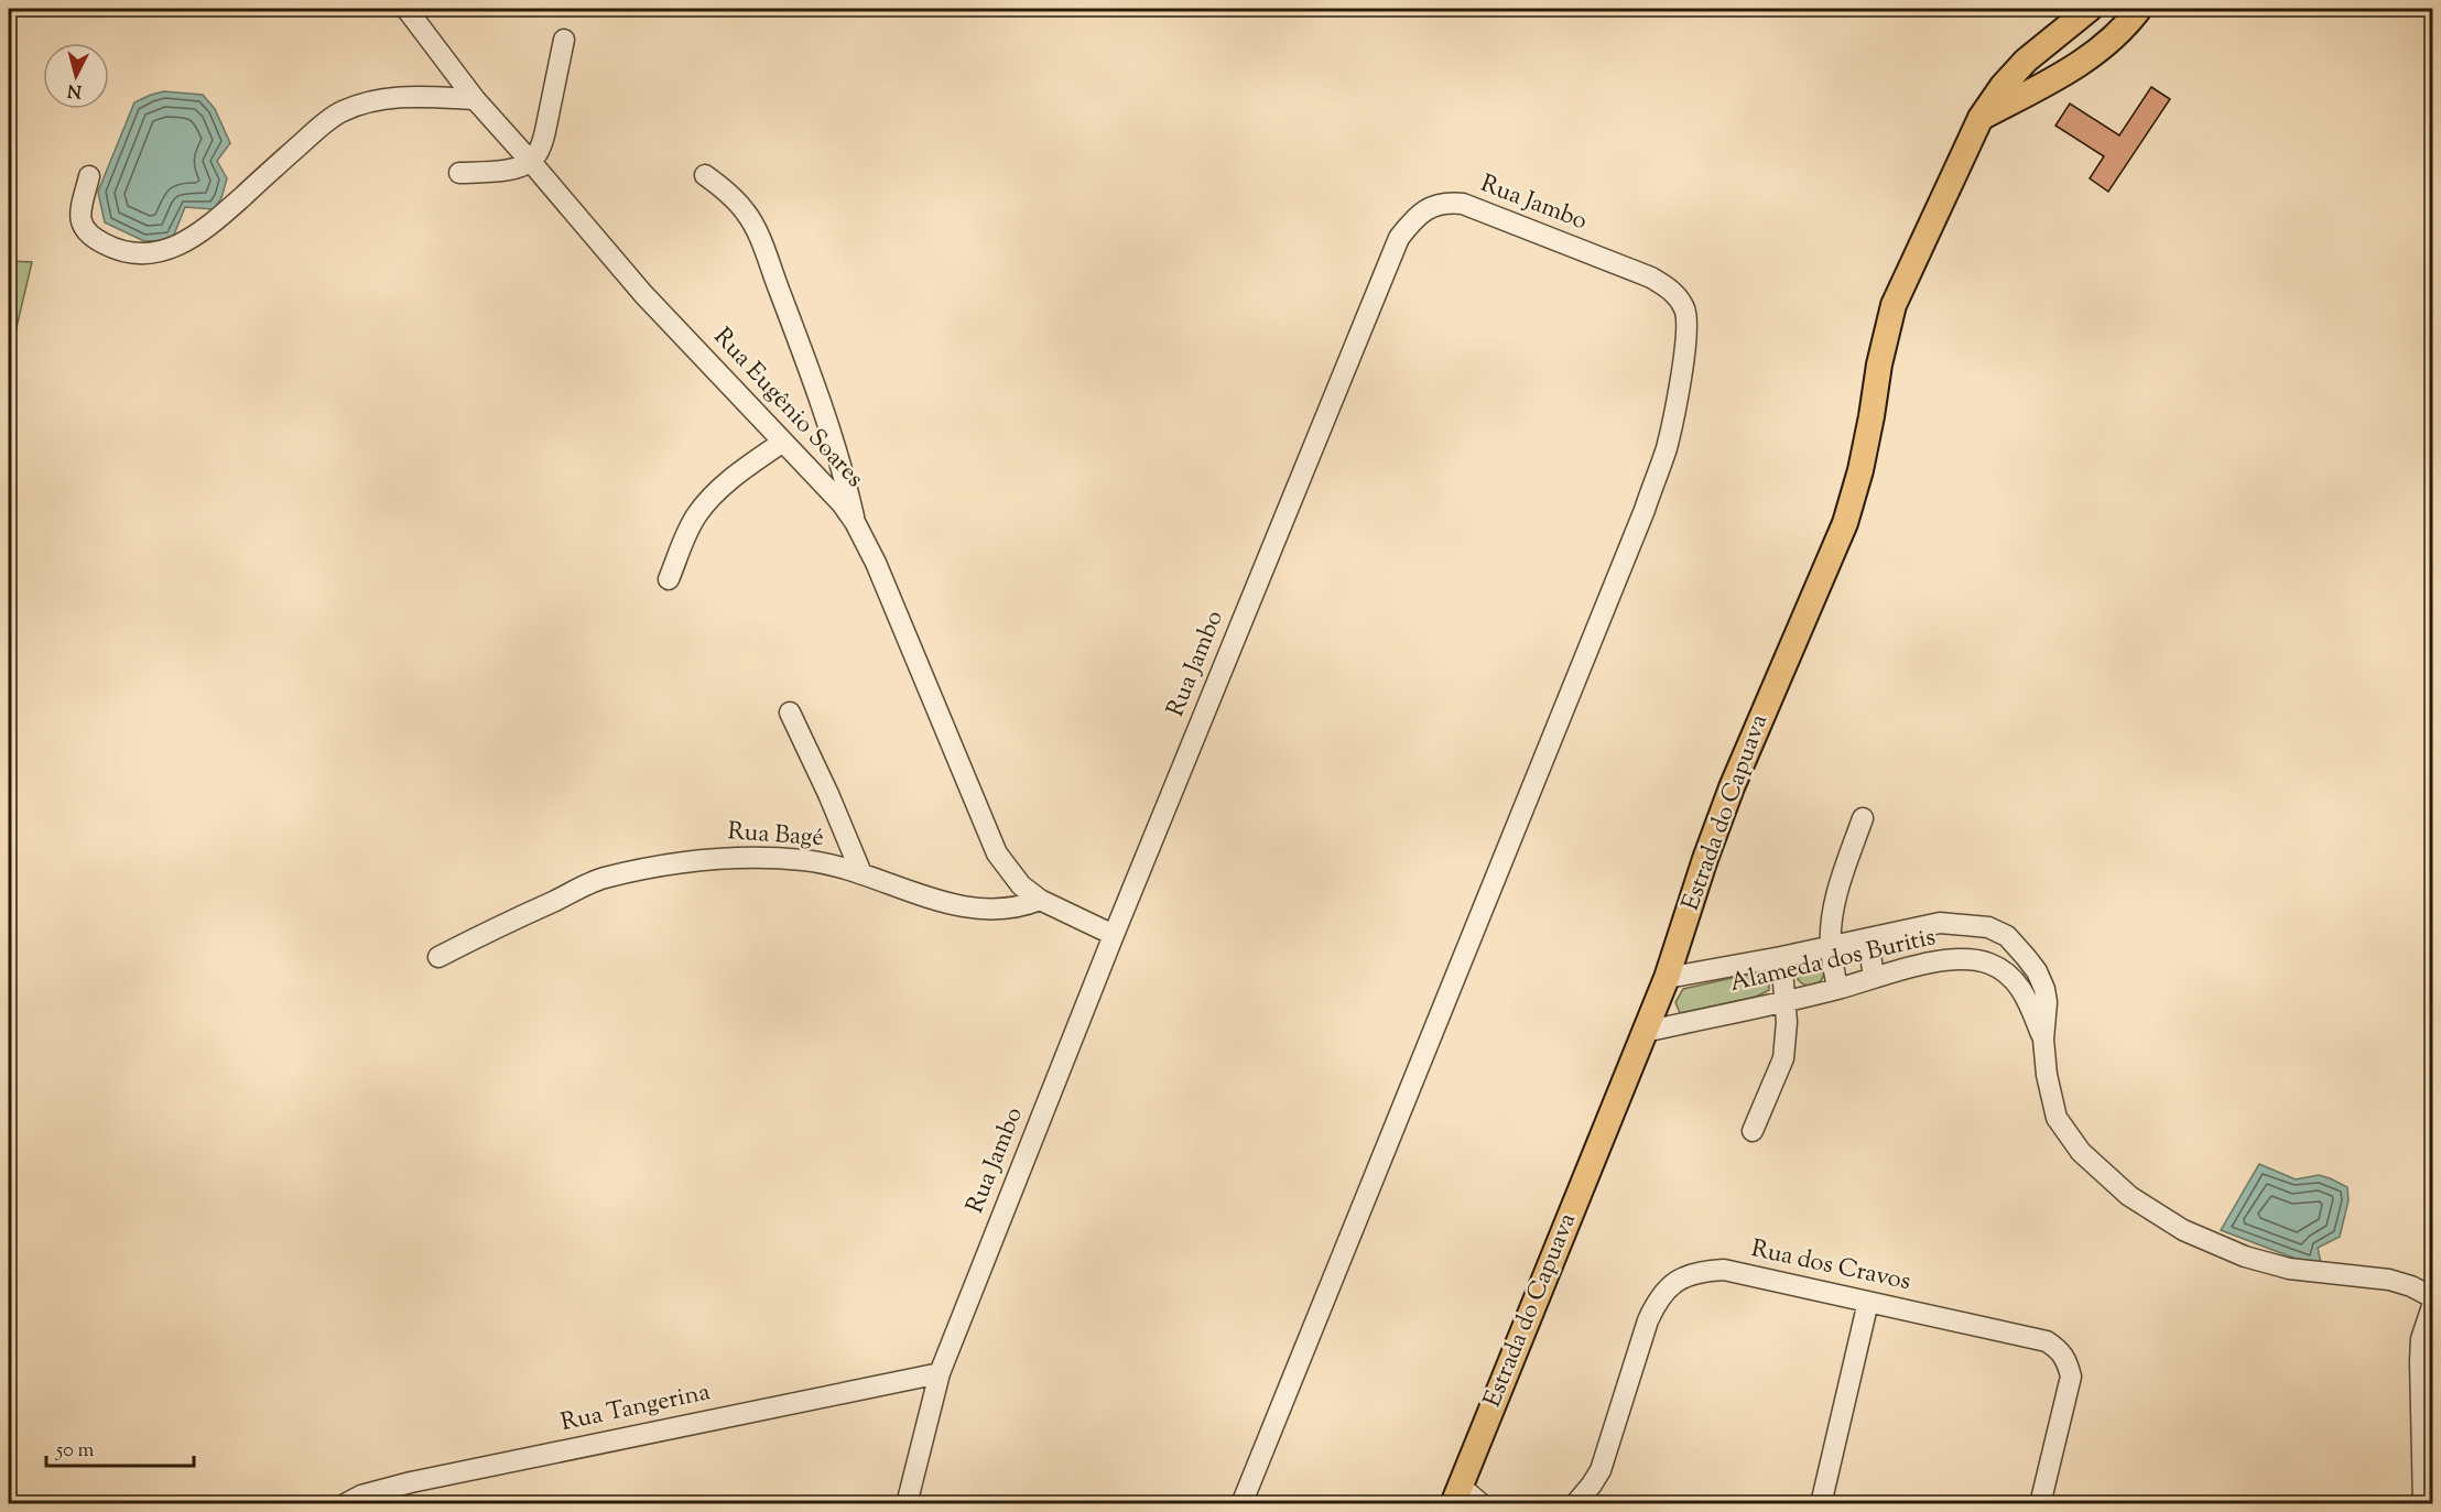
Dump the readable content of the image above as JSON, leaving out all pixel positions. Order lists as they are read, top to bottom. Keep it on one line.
{"streets":{"main road":["Estrada do Capuava"],"street":["Rua Jambo","Rua Eugênio Soares","Rua Bagé","Alameda dos Buritis","Rua dos Cravos","Rua Tangerina"]},"crossings":[["Rua Jambo","Rua Tangerina"],["Rua Eugênio Soares","Rua Bagé"],["Estrada do Capuava","Alameda dos Buritis"]],"scale_bar":"50 m","north":"bottom"}
